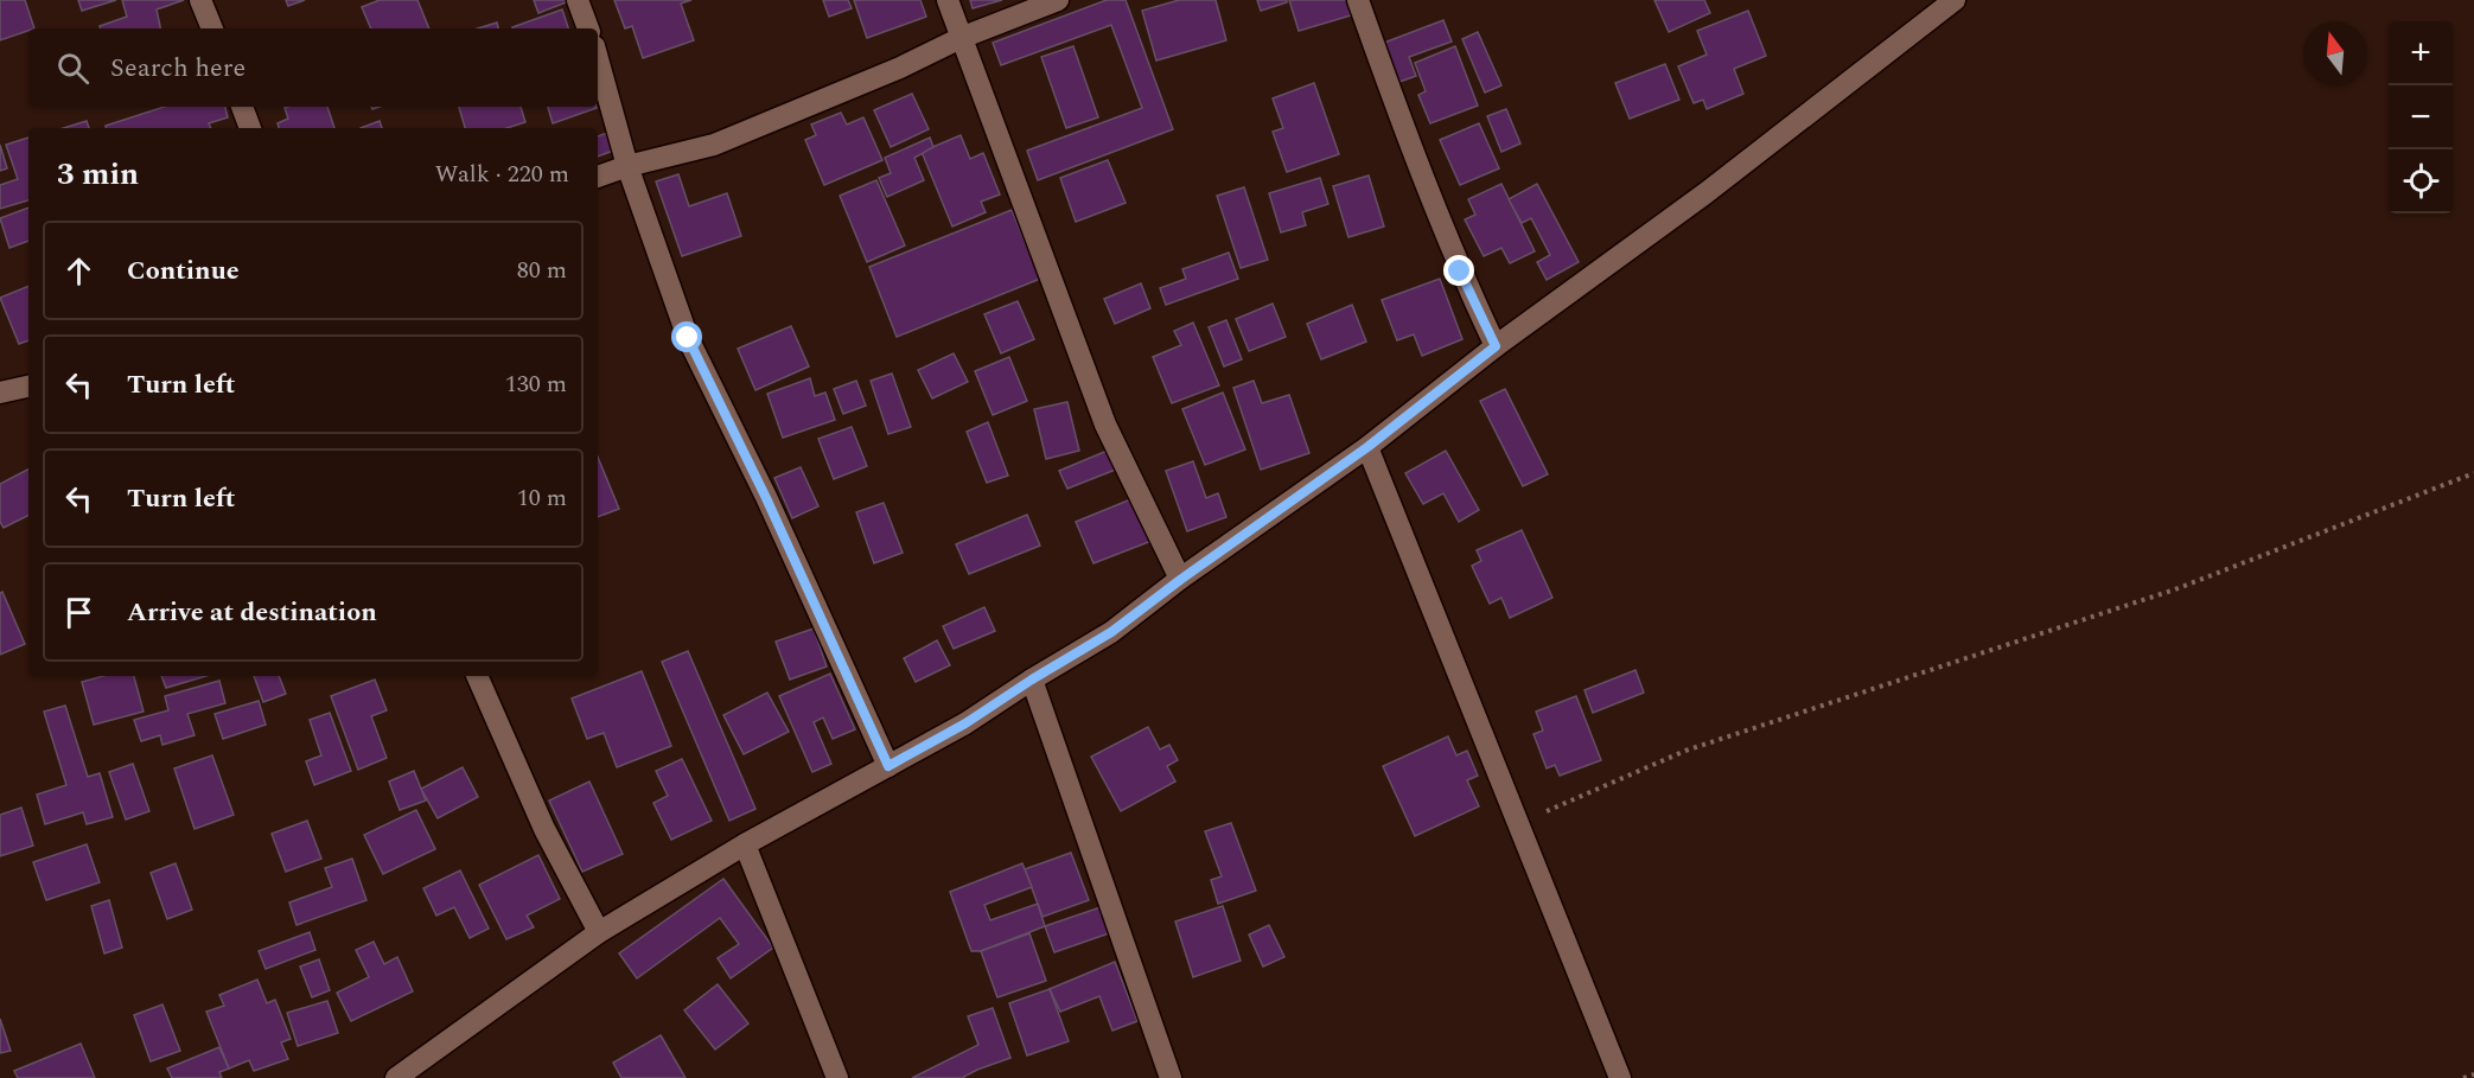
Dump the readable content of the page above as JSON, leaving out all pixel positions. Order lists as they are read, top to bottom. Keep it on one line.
{"north":"top","page":{"map_buttons":["+","−"],"search":"Search here","heading":["3 min","Walk · 220 m"],"list":[["Continue","80 m"],["Turn left","130 m"],["Turn left","10 m"],"Arrive at destination"]}}
